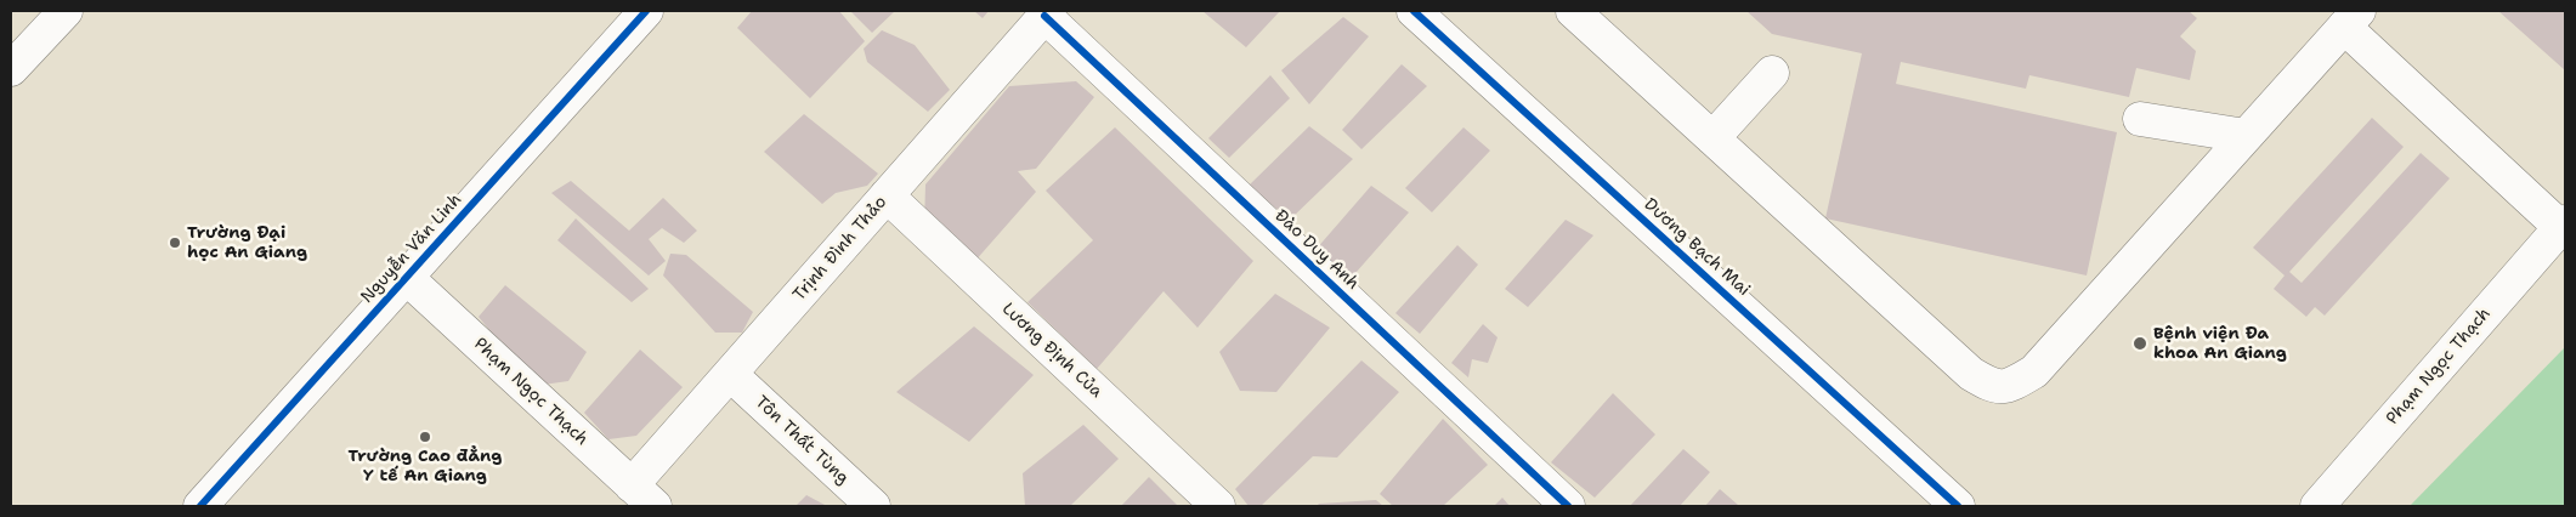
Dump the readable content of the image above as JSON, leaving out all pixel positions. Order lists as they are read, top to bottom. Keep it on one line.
{"streets":{"street":["Dương Bạch Mai","Nguyễn Văn Linh","Trịnh Đình Thảo","Đào Duy Anh","Lương Định Của","Phạm Ngọc Thạch","Tôn Thất Tùng"]},"crossings":[["Nguyễn Văn Linh","Phạm Ngọc Thạch"],["Trịnh Đình Thảo","Đào Duy Anh"],["Trịnh Đình Thảo","Lương Định Của"],["Trịnh Đình Thảo","Phạm Ngọc Thạch"],["Trịnh Đình Thảo","Tôn Thất Tùng"]],"places":["Trường Đại học An Giang","Bệnh viện Đa khoa An Giang","Trường Cao đẳng Y tế An Giang"]}
